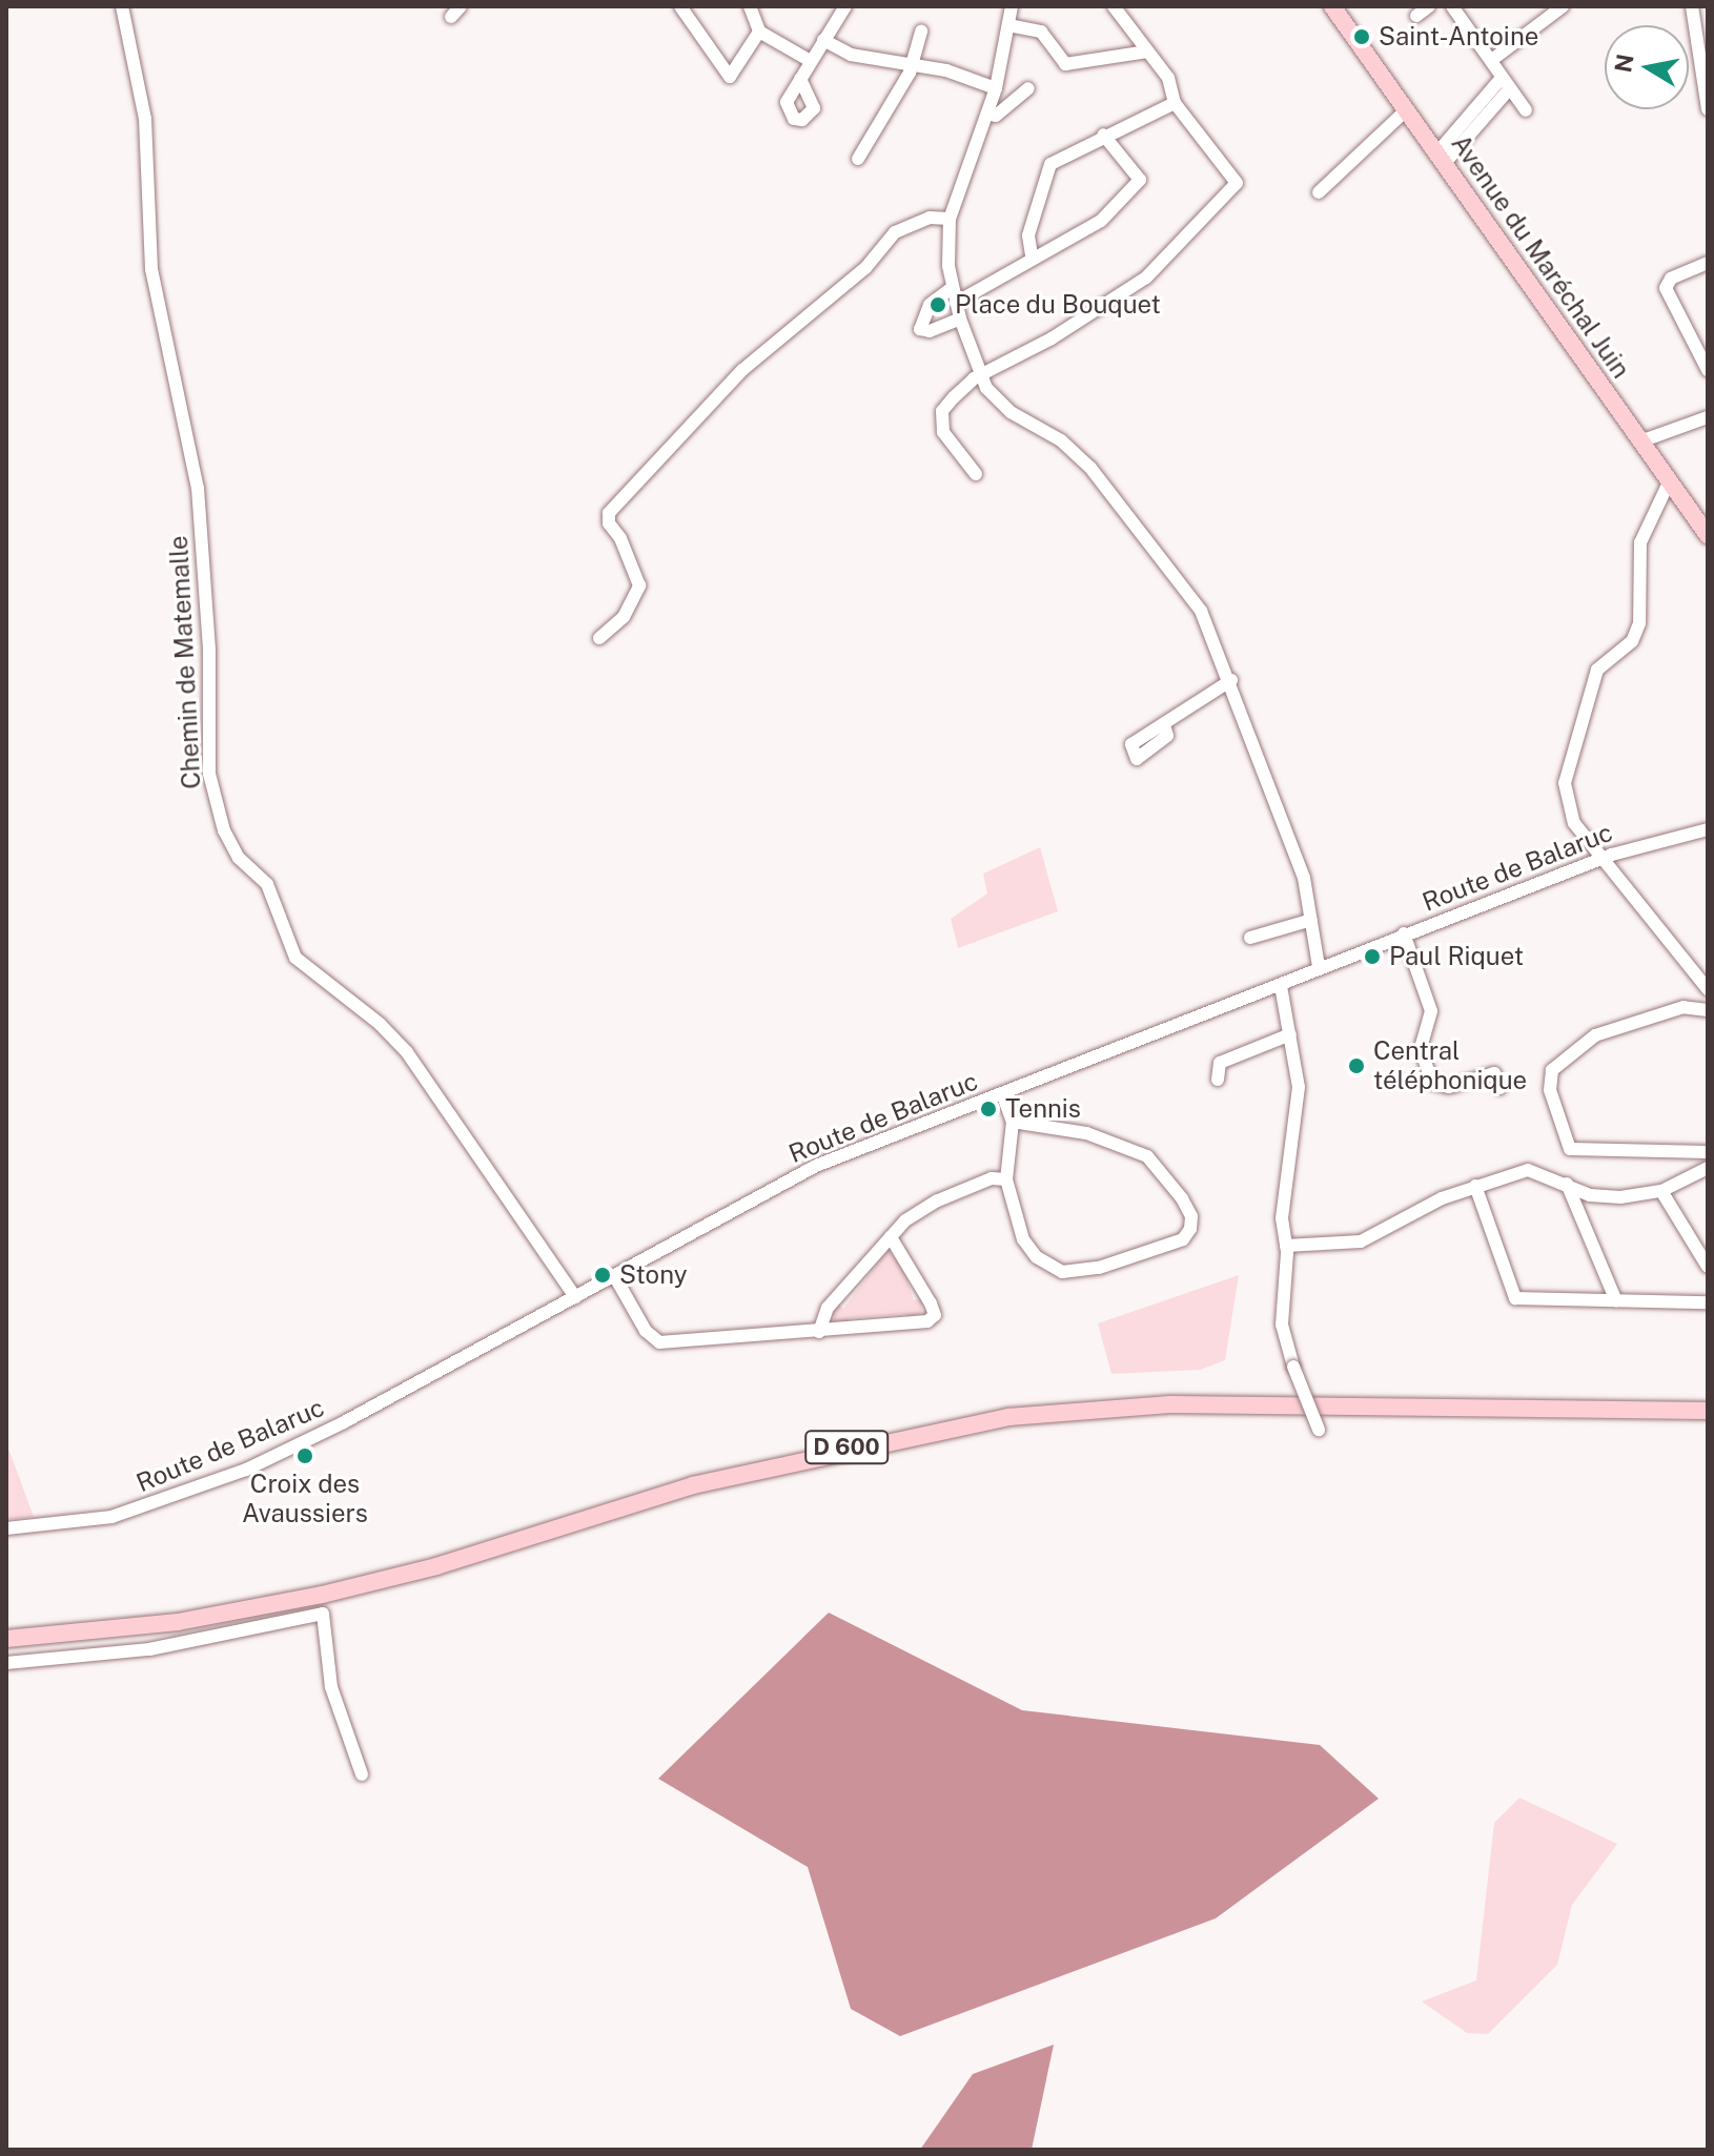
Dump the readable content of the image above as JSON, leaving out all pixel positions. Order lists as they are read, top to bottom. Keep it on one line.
{"streets":{"main road":["Avenue du Maréchal Juin","D 600"],"street":["Chemin de Matemalle","Route de Balaruc"]},"crossings":[["Chemin de Matemalle","Route de Balaruc"]],"places":["Saint-Antoine","Place du Bouquet","Paul Riquet","Central téléphonique","Tennis","Stony","Croix des Avaussiers"],"north":"left"}
